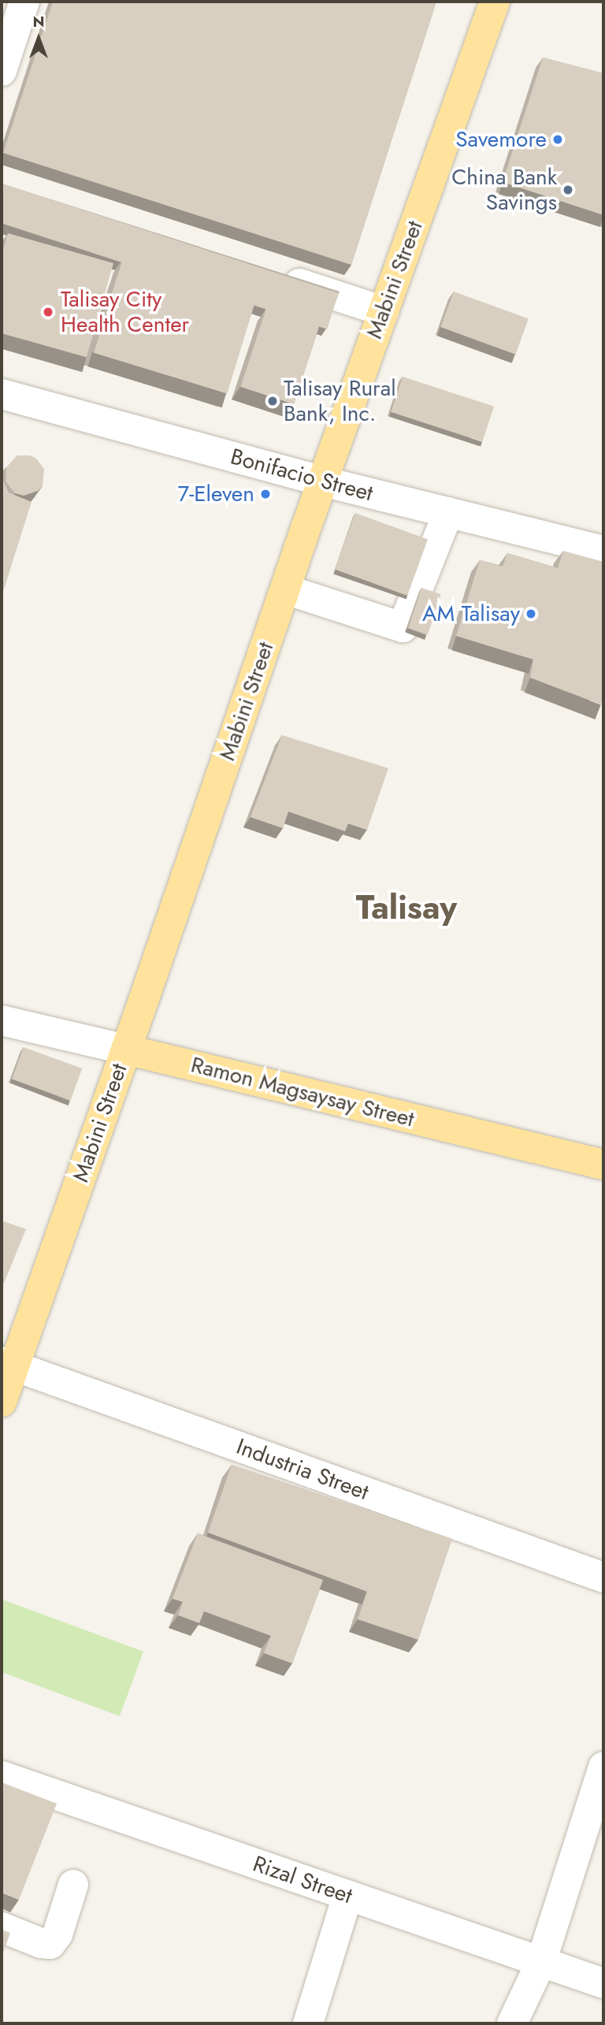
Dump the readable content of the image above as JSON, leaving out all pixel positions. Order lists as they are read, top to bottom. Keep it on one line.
{"streets":{"main road":["Mabini Street","Ramon Magsaysay Street"],"street":["Bonifacio Street","Industria Street","Rizal Street"]},"crossings":[["Mabini Street","Bonifacio Street"],["Mabini Street","Ramon Magsaysay Street"],["Mabini Street","Industria Street"]],"districts":["Talisay"],"places":["Savemore","China Bank Savings","Talisay City Health Center","Talisay Rural Bank, Inc.","7-Eleven","AM Talisay"],"north":"top"}
